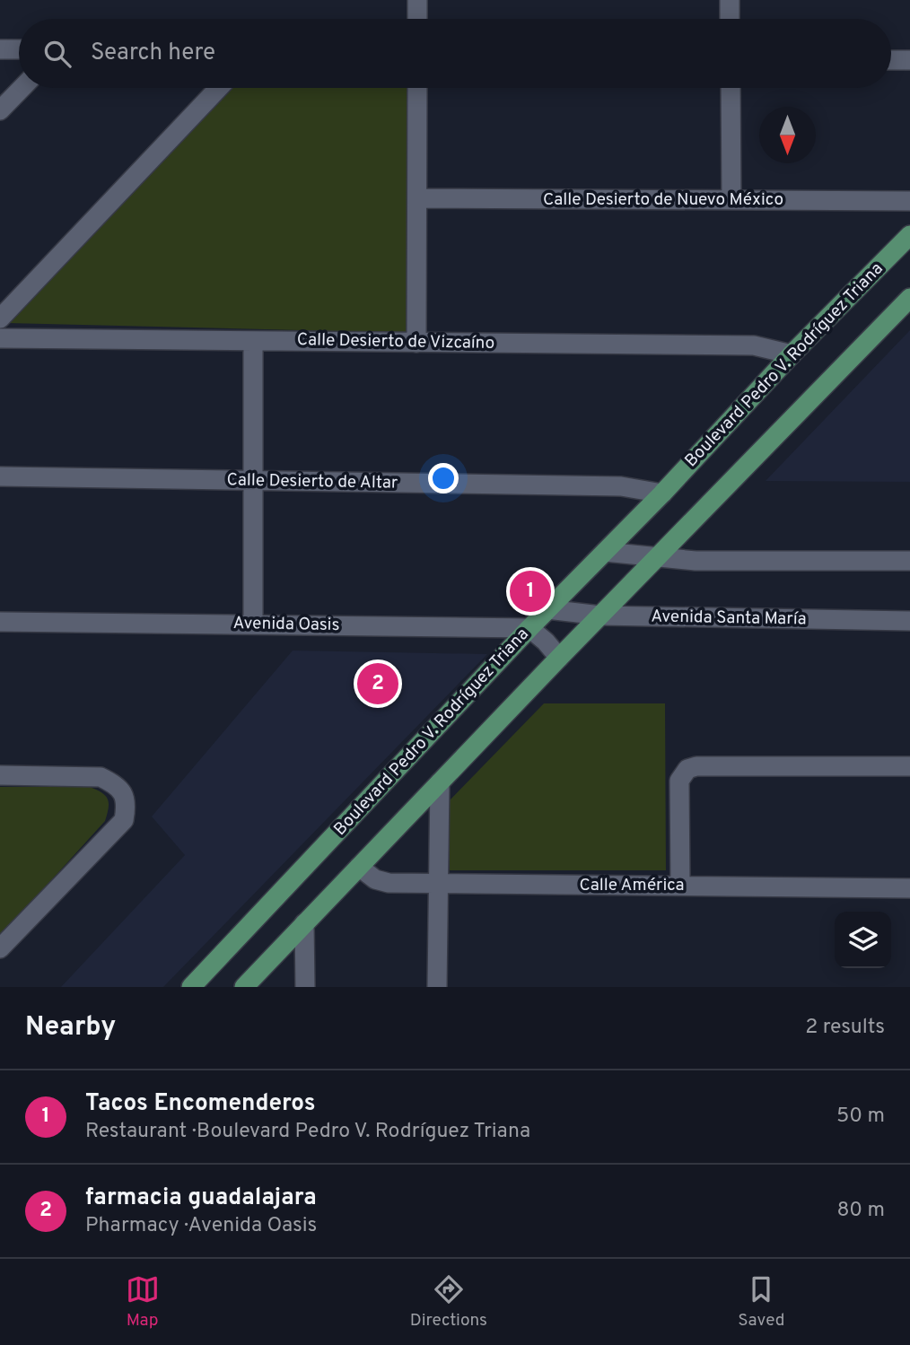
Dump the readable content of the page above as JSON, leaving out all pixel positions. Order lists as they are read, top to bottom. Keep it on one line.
{"streets":{"main road":["Boulevard Pedro V. Rodríguez Triana"],"street":["Calle Desierto de Nuevo México","Calle Desierto de Vizcaíno","Calle Desierto de Altar","Avenida Santa María","Avenida Oasis","Calle América"]},"crossings":[["Calle Desierto de Vizcaíno","Boulevard Pedro V. Rodríguez Triana"],["Boulevard Pedro V. Rodríguez Triana","Calle Desierto de Altar"],["Boulevard Pedro V. Rodríguez Triana","Avenida Santa María"],["Boulevard Pedro V. Rodríguez Triana","Avenida Oasis"]],"north":"bottom","page":{"search":"Search here","pins":["1","2"],"heading":["Nearby","2 results"],"list":[{"mark":"1","name":"Tacos Encomenderos","note":"Restaurant · Boulevard Pedro V. Rodríguez Triana","value":"50 m"},{"mark":"2","name":"farmacia guadalajara","note":"Pharmacy · Avenida Oasis","value":"80 m"}],"nav":["Map","Directions","Saved"]}}
